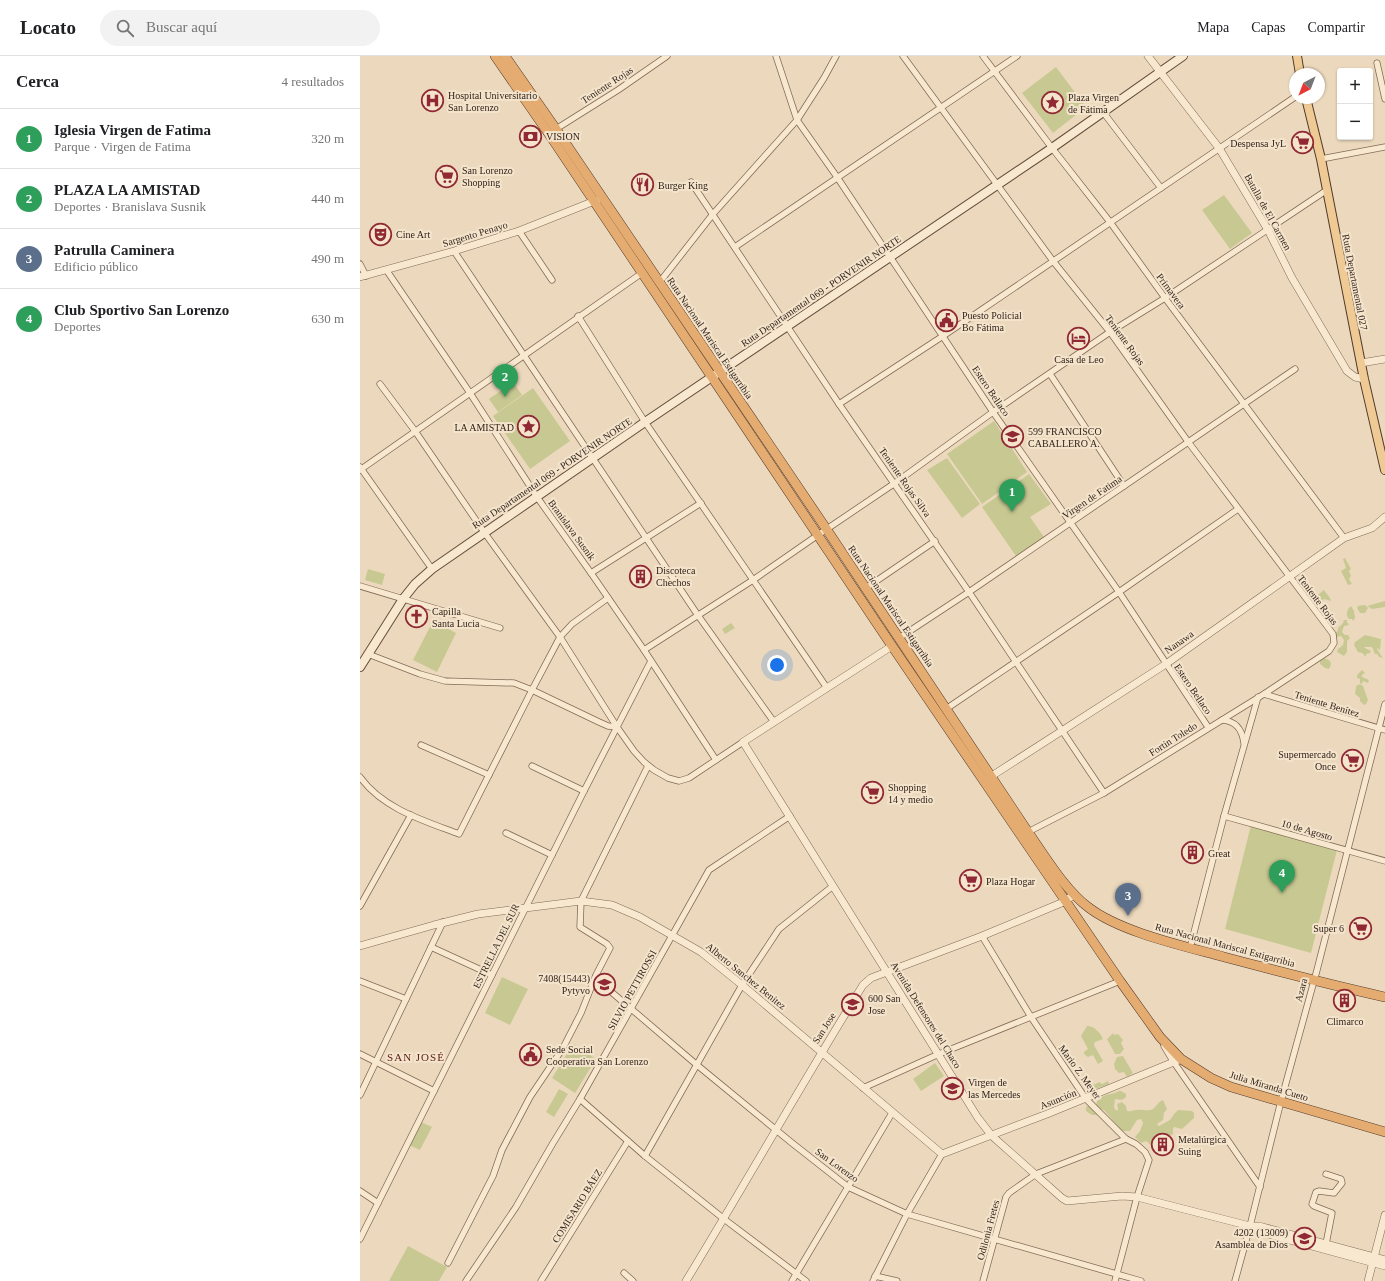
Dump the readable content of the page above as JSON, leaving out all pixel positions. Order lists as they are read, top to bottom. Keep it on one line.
{"streets":{"highway":["Ruta Nacional Mariscal Estigarribia","Julia Miranda Cueto"],"main road":["Ruta Departamental 027","Ruta Departamental 069 - PORVENIR NORTE"],"street":["Teniente Rojas","Batalla de El Carmen","Sargento Penayo","Primavera","Estero Bellaco","Teniente Rojas Silva","Virgen de Fatima","Branislava Susnik","Nanawa","Teniente Benítez","Fortin Toledo","10 de Agosto","ESTRELLA DEL SUR","Alberto Sanchez Benitez","SILVIO PETTIROSSI","Azara","Avenida Defensores del Chaco","San Jose","Mario Z. Meyer","Asunción","San Lorenzo","COMISARIO BÁEZ","Odilonia Fretes"]},"crossings":[["Teniente Rojas","Ruta Departamental 069 - PORVENIR NORTE"],["Teniente Rojas","Ruta Nacional Mariscal Estigarribia"],["Teniente Rojas","Virgen de Fatima"],["Teniente Rojas","Nanawa"],["Teniente Rojas","Fortin Toledo"],["Batalla de El Carmen","Ruta Departamental 027"],["Batalla de El Carmen","Ruta Departamental 069 - PORVENIR NORTE"],["Sargento Penayo","Ruta Nacional Mariscal Estigarribia"],["Sargento Penayo","Branislava Susnik"],["Ruta Departamental 069 - PORVENIR NORTE","Primavera"],["Ruta Departamental 069 - PORVENIR NORTE","Ruta Nacional Mariscal Estigarribia"],["Ruta Departamental 069 - PORVENIR NORTE","Estero Bellaco"],["Ruta Departamental 069 - PORVENIR NORTE","Teniente Rojas Silva"],["Ruta Departamental 069 - PORVENIR NORTE","Branislava Susnik"],["Primavera","Virgen de Fatima"],["Primavera","Nanawa"],["Ruta Nacional Mariscal Estigarribia","Virgen de Fatima"],["Ruta Nacional Mariscal Estigarribia","Nanawa"],["Ruta Nacional Mariscal Estigarribia","Fortin Toledo"],["Ruta Nacional Mariscal Estigarribia","Azara"],["Ruta Nacional Mariscal Estigarribia","San Jose"],["Ruta Nacional Mariscal Estigarribia","Julia Miranda Cueto"],["Estero Bellaco","Virgen de Fatima"],["Estero Bellaco","Nanawa"],["Estero Bellaco","Fortin Toledo"],["Teniente Rojas Silva","Virgen de Fatima"],["Teniente Rojas Silva","Nanawa"],["Teniente Rojas Silva","Fortin Toledo"],["Branislava Susnik","ESTRELLA DEL SUR"],["Teniente Benítez","Fortin Toledo"],["Teniente Benítez","Azara"],["10 de Agosto","Azara"],["ESTRELLA DEL SUR","Alberto Sanchez Benitez"],["Alberto Sanchez Benitez","SILVIO PETTIROSSI"],["Alberto Sanchez Benitez","San Jose"],["Alberto Sanchez Benitez","Asunción"],["SILVIO PETTIROSSI","Avenida Defensores del Chaco"],["SILVIO PETTIROSSI","San Lorenzo"],["Azara","Avenida Defensores del Chaco"],["Azara","Julia Miranda Cueto"],["Avenida Defensores del Chaco","San Jose"],["Avenida Defensores del Chaco","Mario Z. Meyer"],["Avenida Defensores del Chaco","Asunción"],["Avenida Defensores del Chaco","Odilonia Fretes"],["San Jose","Mario Z. Meyer"],["San Jose","Julia Miranda Cueto"],["San Jose","San Lorenzo"],["Mario Z. Meyer","Asunción"],["Mario Z. Meyer","San Lorenzo"],["Mario Z. Meyer","Odilonia Fretes"],["Julia Miranda Cueto","Asunción"],["San Lorenzo","Odilonia Fretes"]],"districts":["SAN JOSÉ"],"places":{"hospital":["Hospital Universitario San Lorenzo"],"place":["Plaza Virgen de Fátima","LA AMISTAD"],"bank":["VISION"],"supermarket":["Despensa JyL","San Lorenzo Shopping","Supermercado Once","Shopping 14 y medio","Plaza Hogar","Super 6"],"restaurant":["Burger King"],"theatre":["Cine Art"],"public building":["Puesto Policial Bo Fátima","Sede Social Cooperativa San Lorenzo"],"hotel":["Casa de Leo"],"school or university":["599 FRANCISCO CABALLERO A.","7408(15443) Pytyvo","600 San Jose","Virgen de las Mercedes","4202 (13009) Asamblea de Dios"],"building":["Discoteca Chechos","Great","Climarco","Metalúrgica Suing"],"church":["Capilla Santa Lucia"]},"north":"bottom left","page":{"header":"Locato","search":"Buscar aquí","nav":["Mapa","Capas","Compartir"],"heading":["Cerca","4 resultados"],"map_buttons":["+","−"],"list":[{"mark":"1","name":"Iglesia Virgen de Fatima","note":"Parque · Virgen de Fatima","value":"320 m"},{"mark":"2","name":"PLAZA LA AMISTAD","note":"Deportes · Branislava Susnik","value":"440 m"},{"mark":"3","name":"Patrulla Caminera","note":"Edificio público","value":"490 m"},{"mark":"4","name":"Club Sportivo San Lorenzo","note":"Deportes","value":"630 m"}],"pins":["2","1","4","3"]}}
